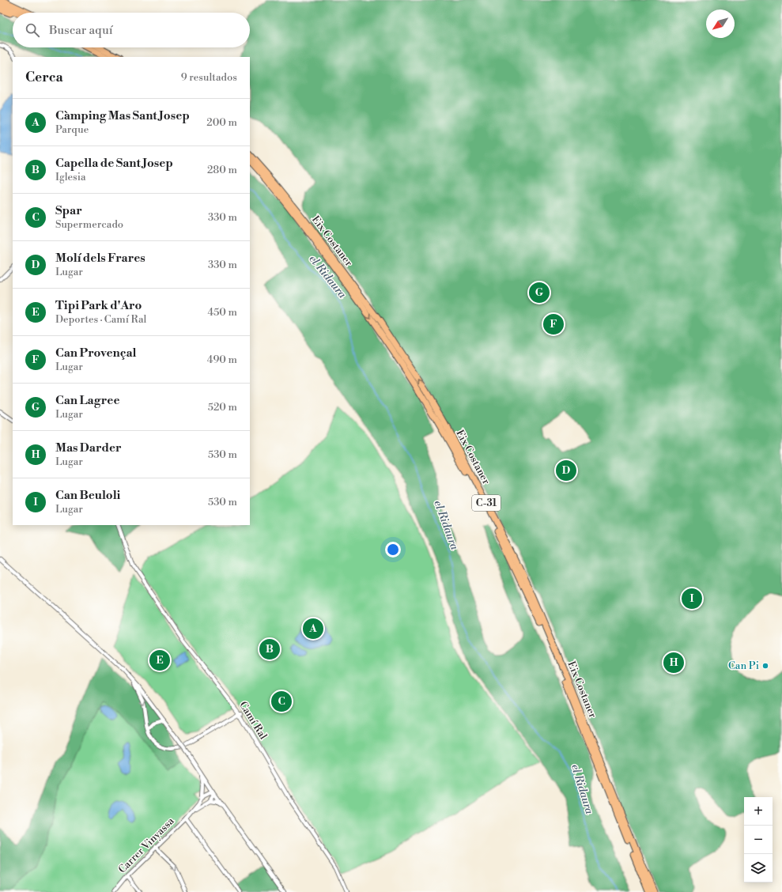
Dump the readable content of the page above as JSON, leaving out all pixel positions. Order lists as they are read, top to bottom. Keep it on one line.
{"streets":{"highway":["Eix Costaner","C-31"],"street":["Camí Ral","Carrer Vinyassa"]},"water":["el Ridaura"],"places":["Can Pi"],"north":"bottom left","page":{"search":"Buscar aquí","heading":["Cerca","9 resultados"],"list":[{"mark":"A","name":"Càmping Mas Sant Josep","note":"Parque","value":"200 m"},{"mark":"B","name":"Capella de Sant Josep","note":"Iglesia","value":"280 m"},{"mark":"C","name":"Spar","note":"Supermercado","value":"330 m"},{"mark":"D","name":"Molí dels Frares","note":"Lugar","value":"330 m"},{"mark":"E","name":"Tipi Park d'Aro","note":"Deportes · Camí Ral","value":"450 m"},{"mark":"F","name":"Can Provençal","note":"Lugar","value":"490 m"},{"mark":"G","name":"Can Lagree","note":"Lugar","value":"520 m"},{"mark":"H","name":"Mas Darder","note":"Lugar","value":"530 m"},{"mark":"I","name":"Can Beuloli","note":"Lugar","value":"530 m"}],"pins":["G","F","D","I","A","B","E","H","C"],"map_buttons":["+","−"]}}
